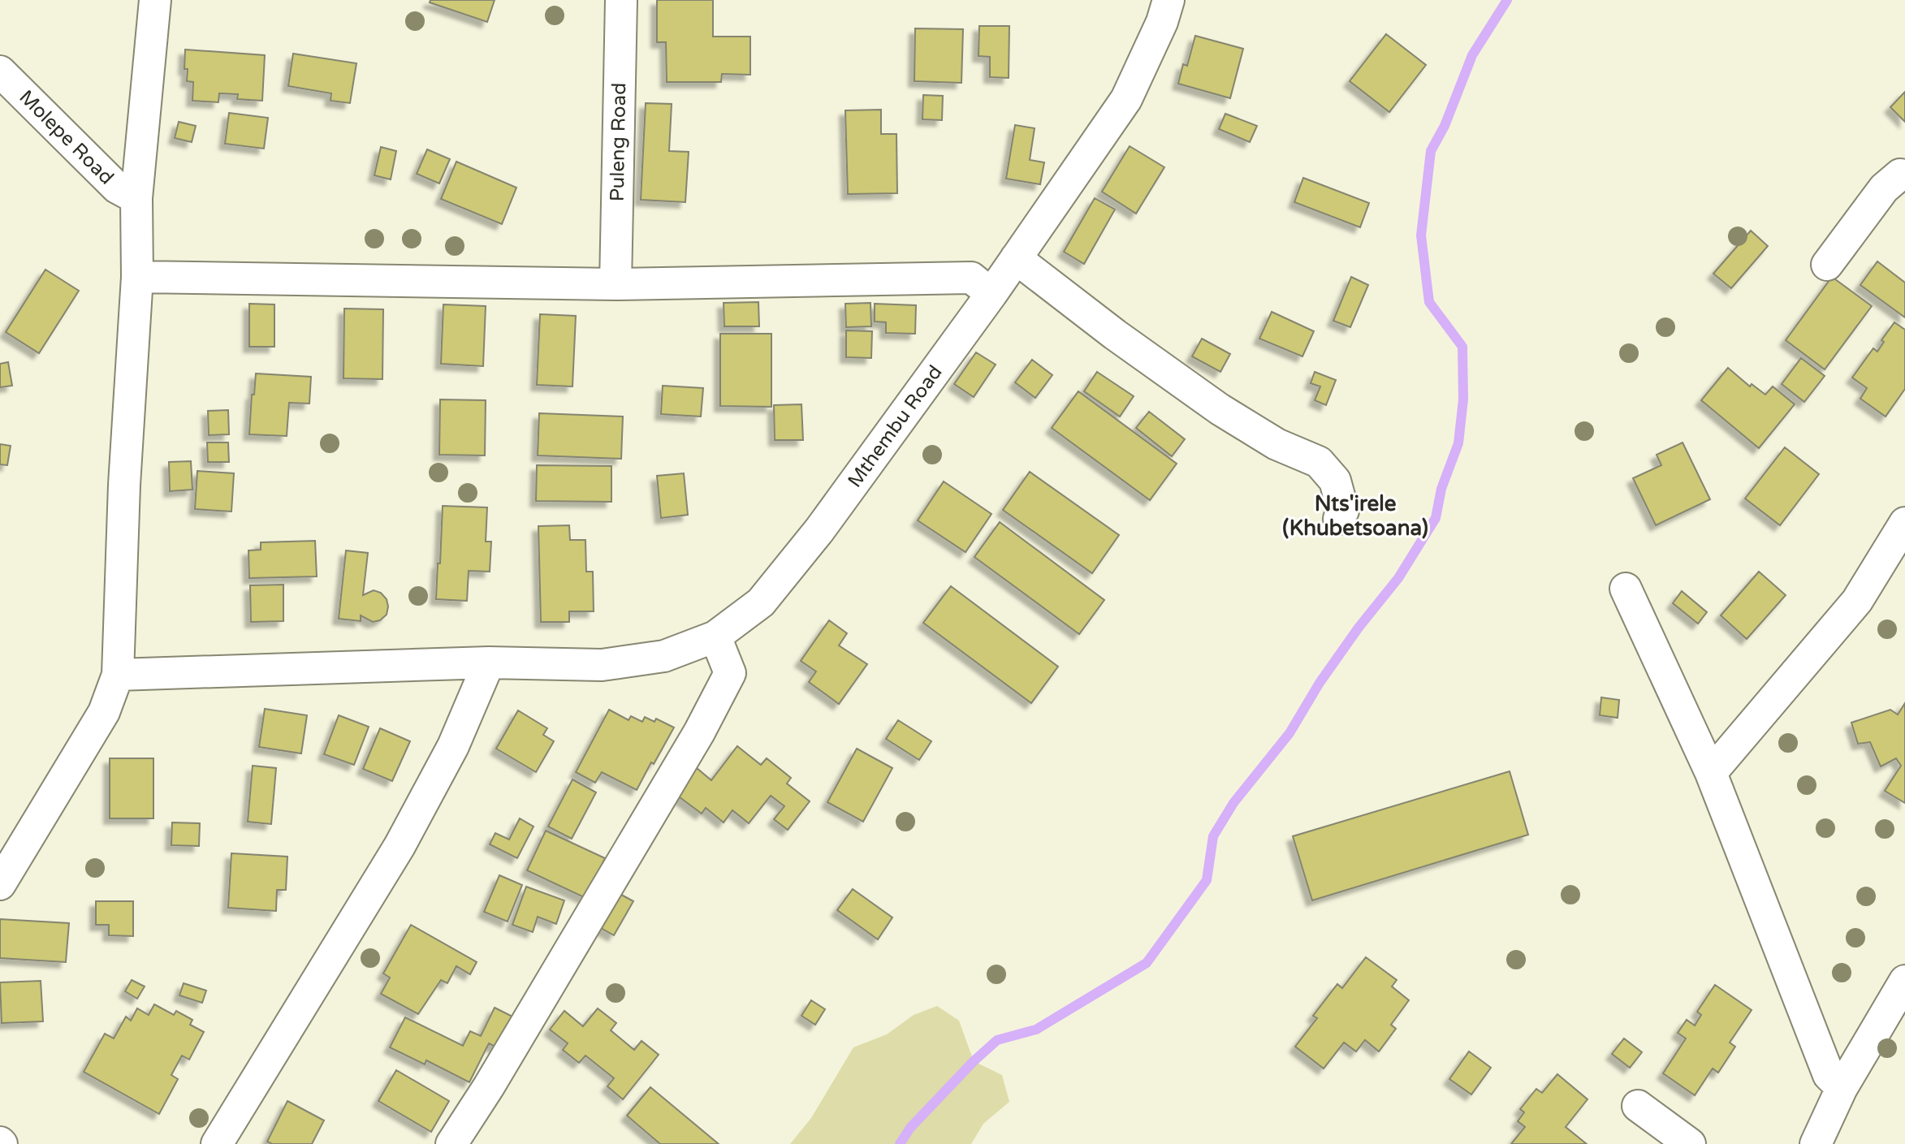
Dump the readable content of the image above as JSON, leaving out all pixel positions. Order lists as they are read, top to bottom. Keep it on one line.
{"streets":{"street":["Molepe Road","Puleng Road","Mthembu Road"]},"districts":["Nts'irele (Khubetsoana)"]}
